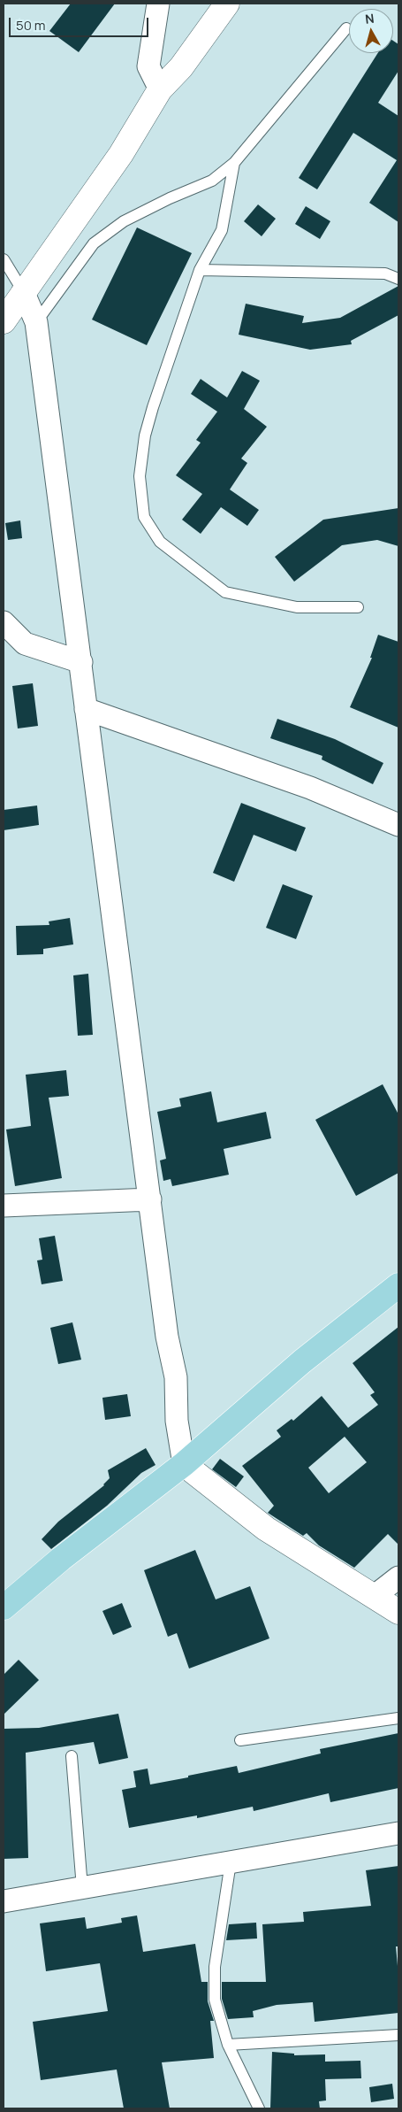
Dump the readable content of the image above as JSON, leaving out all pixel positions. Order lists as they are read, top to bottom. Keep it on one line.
{"scale_bar":"50 m","north":"top"}
